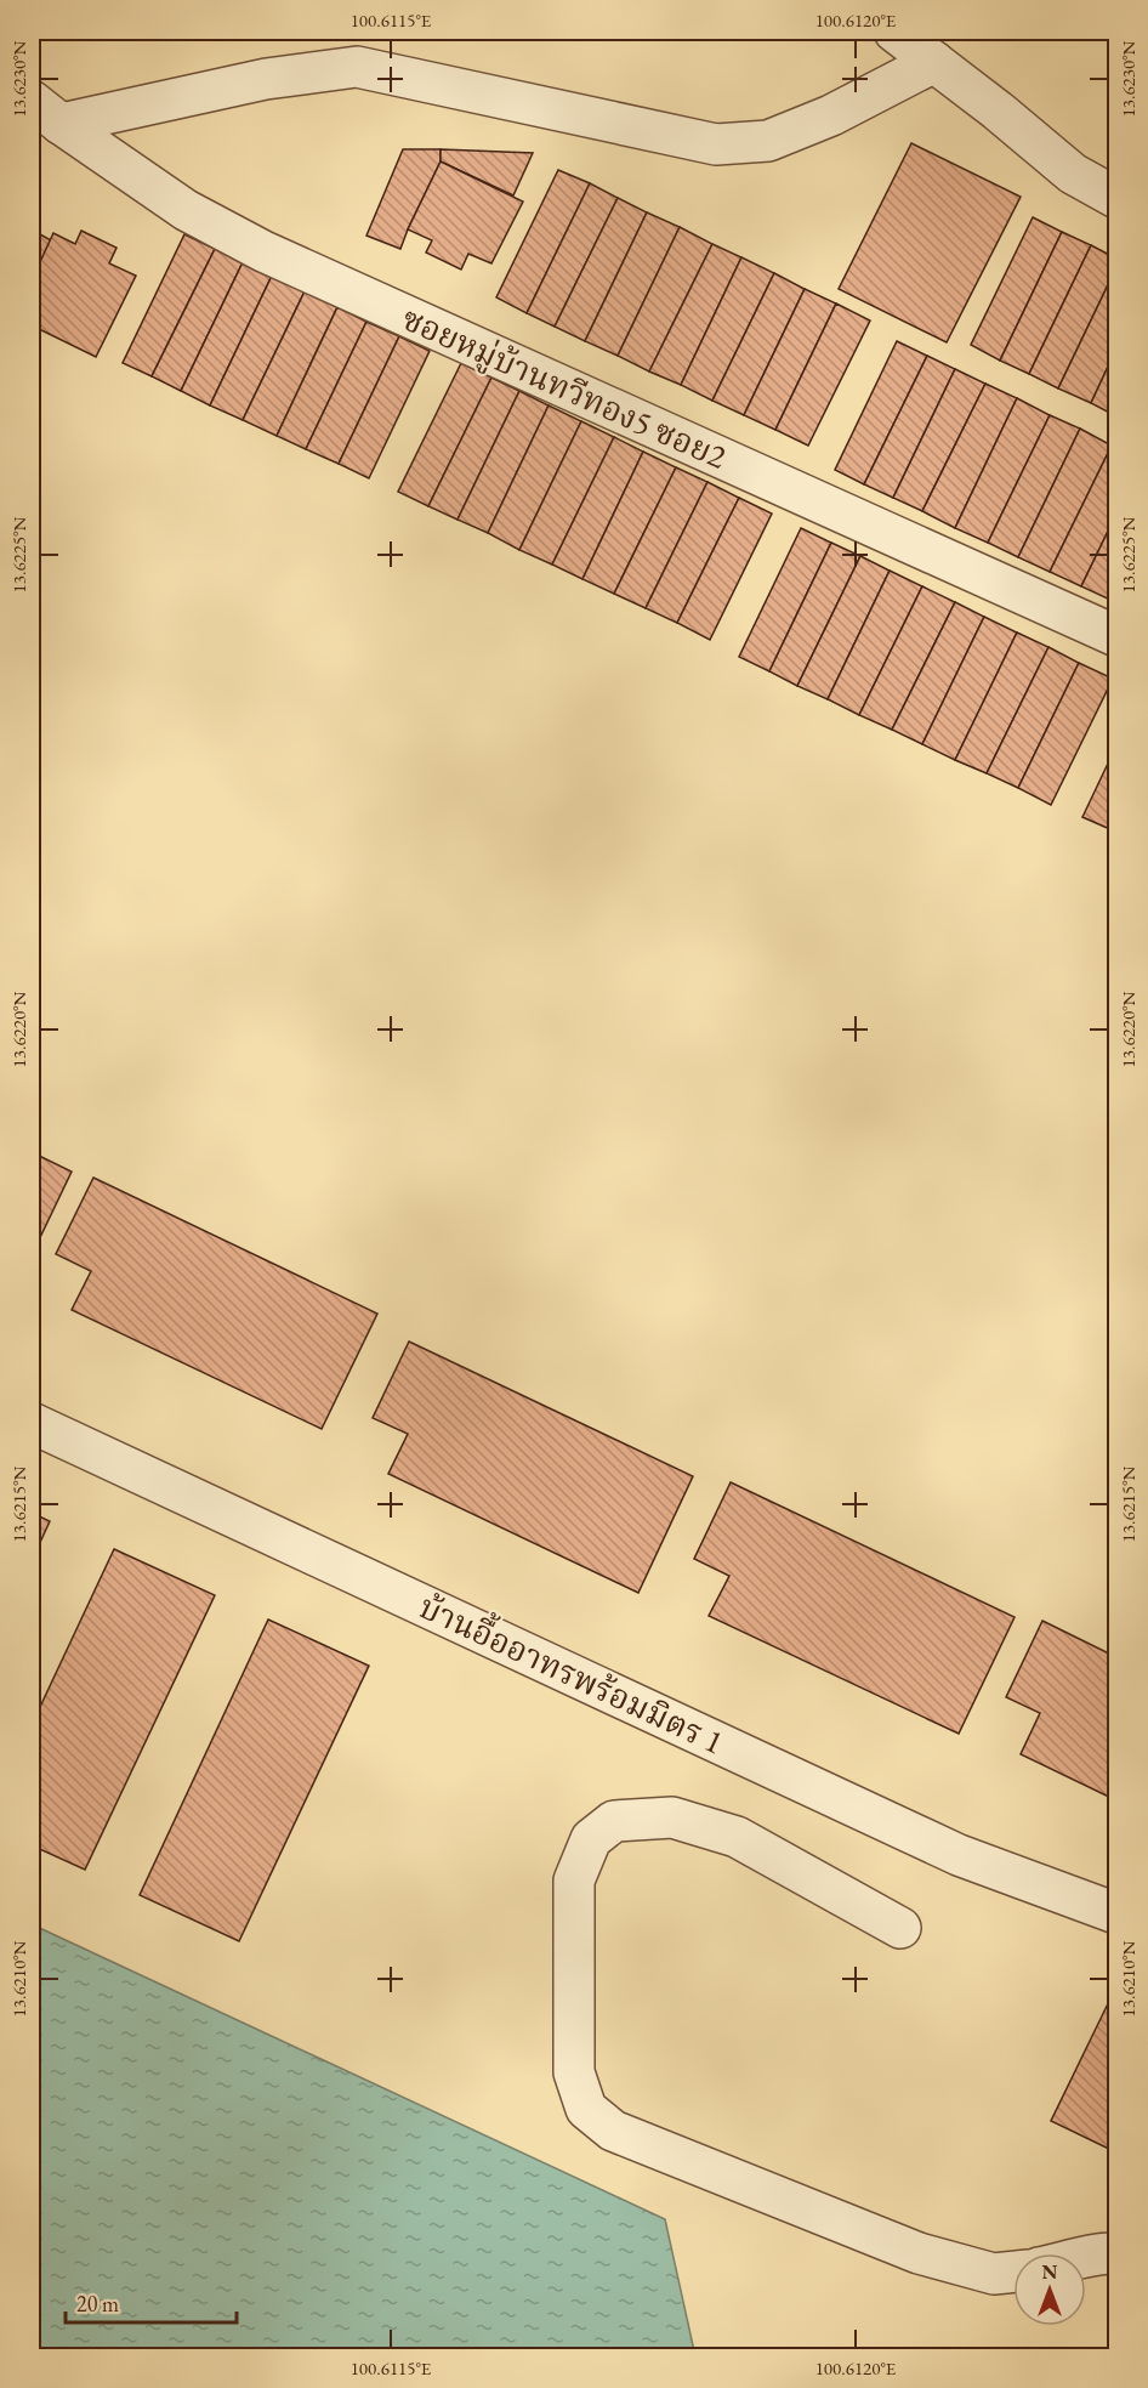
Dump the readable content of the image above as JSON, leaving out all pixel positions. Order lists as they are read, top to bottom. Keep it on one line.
{"streets":{"street":["ซอยหมู่บ้านทวีทอง5 ซอย2","บ้านอื้ออาทรพร้อมมิตร 1"]},"scale_bar":"20 m","north":"top","coordinates":["100.6115°E","100.6120°E","13.6230°N","13.6225°N","13.6220°N","13.6215°N","13.6210°N"]}
